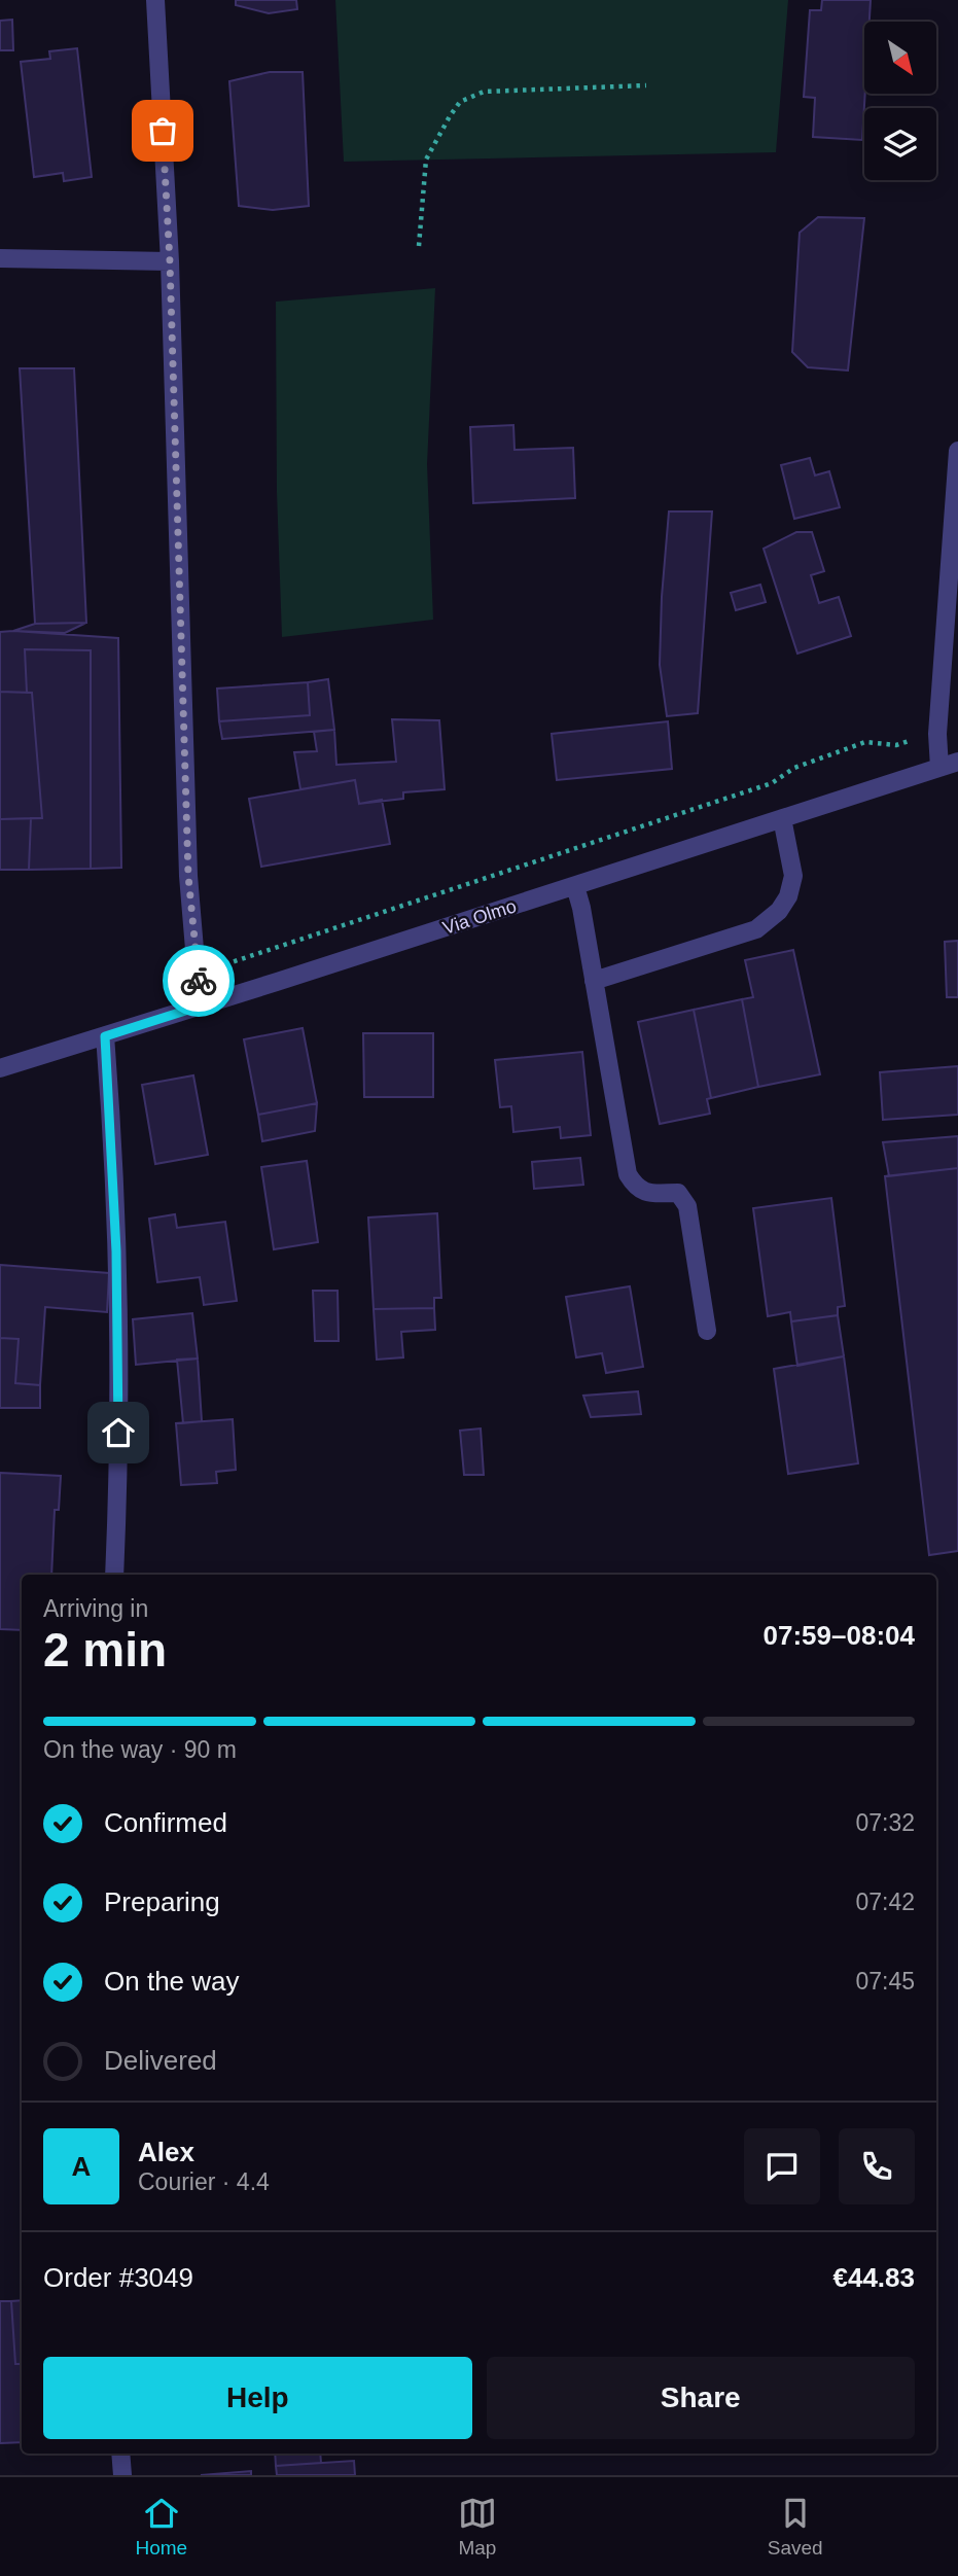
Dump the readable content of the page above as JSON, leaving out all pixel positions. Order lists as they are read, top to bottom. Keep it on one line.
{"streets":{"street":["Via Olmo"]},"north":"bottom right","page":{"heading":["2 min","Arriving in","07:59–08:04"],"panel":["Alex","Courier · 4.4","Order #3049","€44.83"],"bar":"On the way · 90 m","list":[["Confirmed","07:32"],["Preparing","07:42"],["On the way","07:45"],"Delivered"],"round":"A","buttons":["Help","Share"],"tabs":["Home","Map","Saved"]}}
